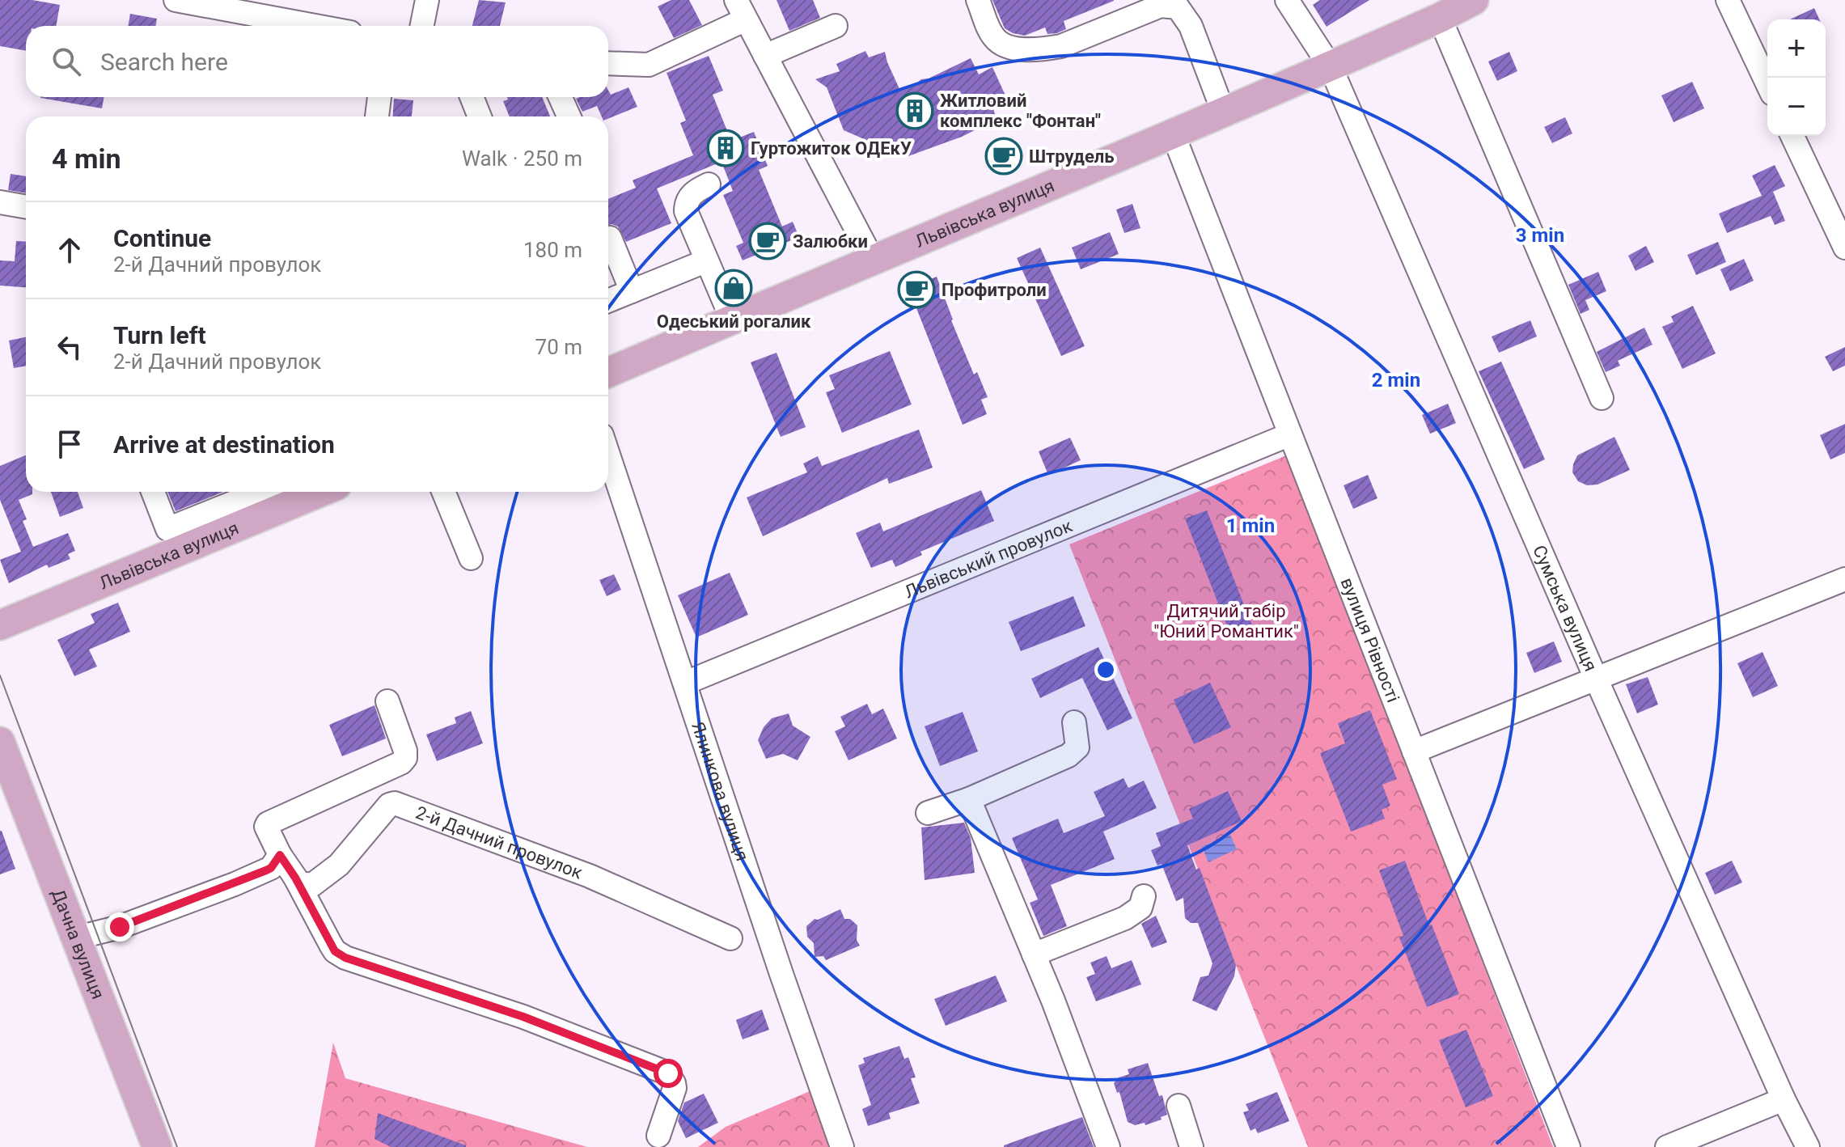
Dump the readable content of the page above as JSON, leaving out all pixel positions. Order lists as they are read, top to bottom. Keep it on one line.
{"streets":{"main road":["Львівська вулиця","Дачна вулиця"],"street":["Львівський провулок","Сумська вулиця","вулиця Рівності","Ялинкова вулиця","2-й Дачний провулок"]},"crossings":[["Львівська вулиця","Сумська вулиця"],["Львівська вулиця","вулиця Рівності"],["Львівський провулок","вулиця Рівності"],["Львівський провулок","Ялинкова вулиця"]],"parks":["Дитячий табір \"Юний Романтик\""],"places":{"building":["Житловий комплекс \"Фонтан\"","Гуртожиток ОДЕкУ"],"cafe":["Штрудель","Залюбки","Профитроли"],"shop":["Одеський рогалик"]},"page":{"map_buttons":["+","−"],"search":"Search here","heading":["4 min","Walk · 250 m"],"list":[["Continue","2-й Дачний провулок","180 m"],["Turn left","2-й Дачний провулок","70 m"],"Arrive at destination"]},"rings":["3 min","2 min","1 min"]}
